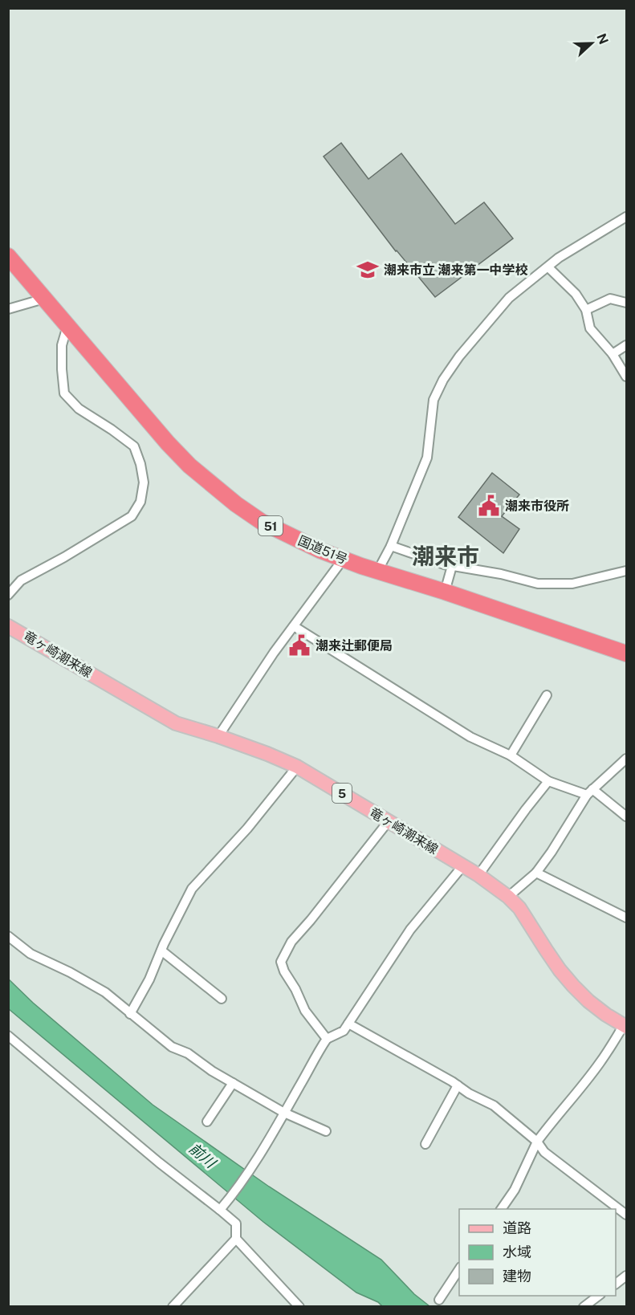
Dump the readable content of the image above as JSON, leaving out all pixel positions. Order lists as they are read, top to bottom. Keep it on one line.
{"streets":{"highway":["51","国道51号"],"main road":["竜ヶ崎潮来線","5"]},"districts":["潮来市"],"water":["前川"],"places":{"school or university":["潮来市立 潮来第一中学校"],"public building":["潮来市役所","潮来辻郵便局"]},"legend":["道路","水域","建物"],"north":"right"}
